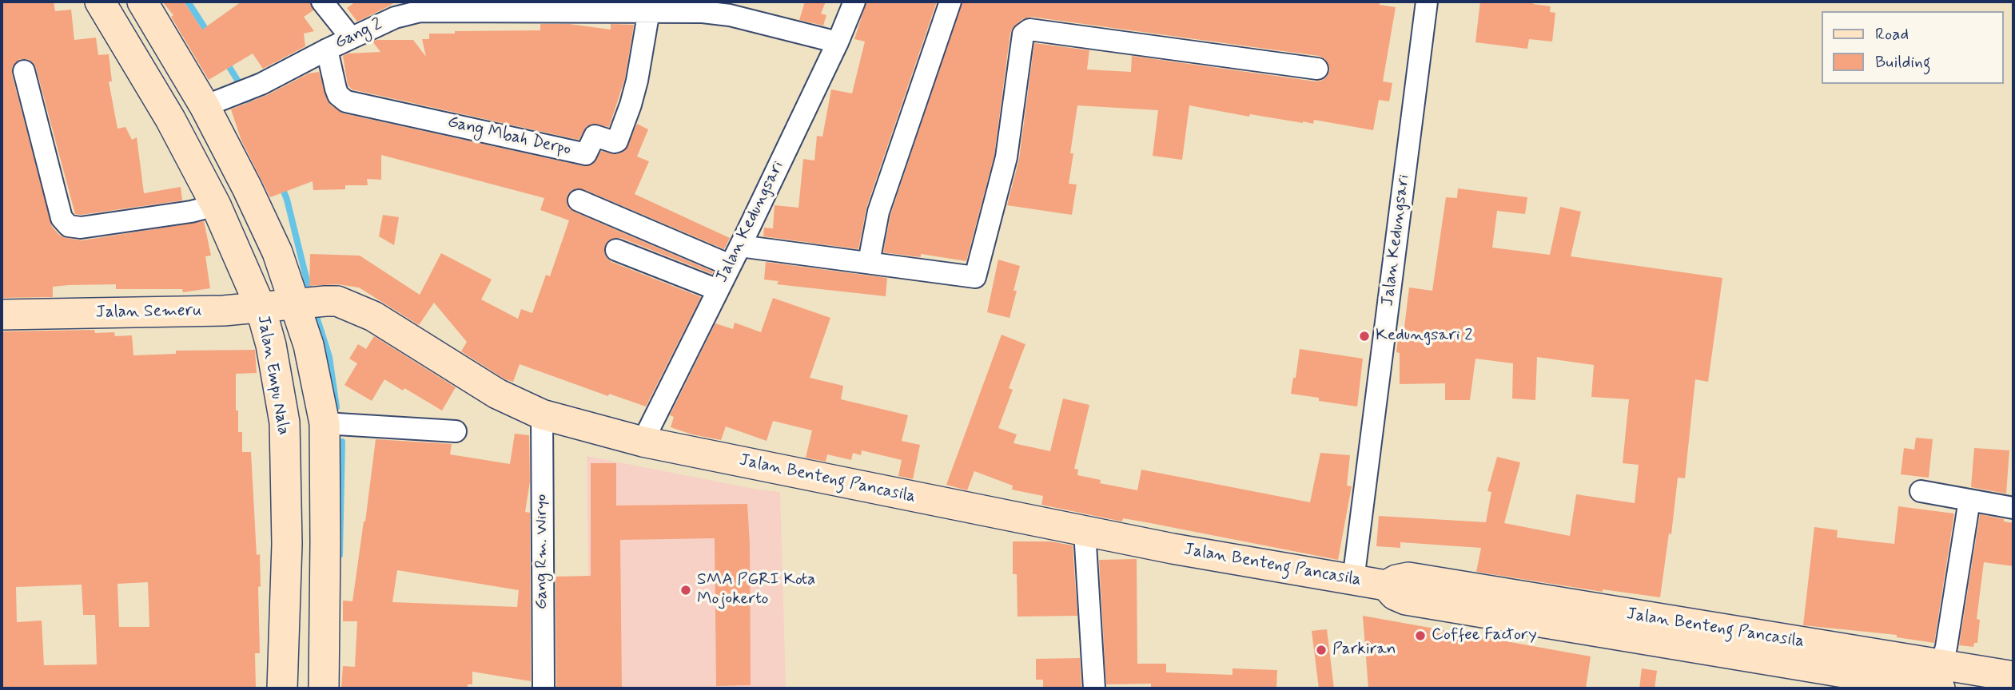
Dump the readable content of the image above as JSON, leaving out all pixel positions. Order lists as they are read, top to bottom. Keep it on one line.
{"streets":{"street":["Gang 2","Gang Mbah Derpo","Jalan Kedungsari","Jalan Semeru","Jalan Empu Nala","Jalan Benteng Pancasila","Gang Rm. Wiryo"]},"crossings":[["Gang 2","Gang Mbah Derpo"],["Gang 2","Jalan Kedungsari"],["Jalan Kedungsari","Jalan Benteng Pancasila"],["Jalan Semeru","Jalan Empu Nala"],["Jalan Semeru","Jalan Benteng Pancasila"],["Jalan Benteng Pancasila","Gang Rm. Wiryo"]],"places":["Kedungsari 2","SMA PGRI Kota Mojokerto","Coffee Factory","Parkiran"],"legend":["Road","Building"]}
